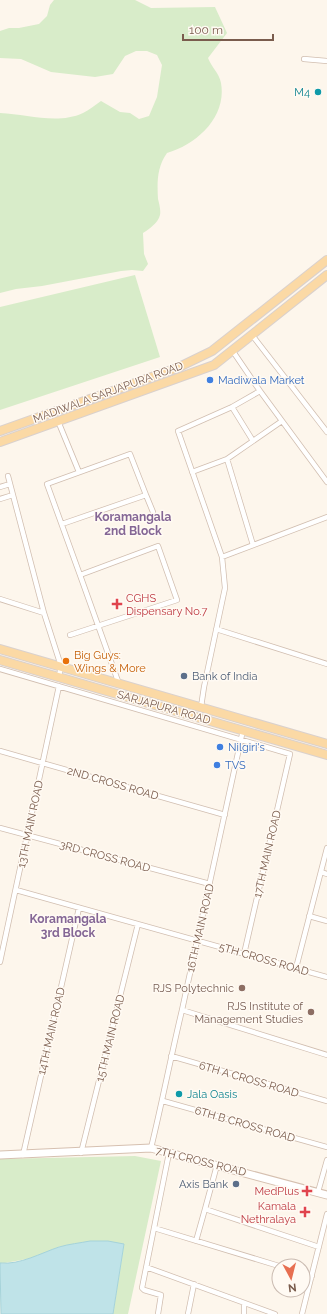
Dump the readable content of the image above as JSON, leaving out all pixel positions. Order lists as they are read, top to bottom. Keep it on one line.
{"streets":{"main road":["MADIWALA SARJAPURA ROAD","SARJAPURA ROAD"],"street":["2ND CROSS ROAD","13TH MAIN ROAD","17TH MAIN ROAD","3RD CROSS ROAD","16TH MAIN ROAD","5TH CROSS ROAD","14TH MAIN ROAD","15TH MAIN ROAD","6TH A CROSS ROAD","6TH B CROSS ROAD","7TH CROSS ROAD"]},"crossings":[["SARJAPURA ROAD","13TH MAIN ROAD"],["SARJAPURA ROAD","17TH MAIN ROAD"],["SARJAPURA ROAD","16TH MAIN ROAD"],["2ND CROSS ROAD","13TH MAIN ROAD"],["2ND CROSS ROAD","16TH MAIN ROAD"],["13TH MAIN ROAD","3RD CROSS ROAD"],["13TH MAIN ROAD","5TH CROSS ROAD"],["17TH MAIN ROAD","5TH CROSS ROAD"],["3RD CROSS ROAD","16TH MAIN ROAD"],["16TH MAIN ROAD","5TH CROSS ROAD"],["16TH MAIN ROAD","6TH A CROSS ROAD"],["16TH MAIN ROAD","6TH B CROSS ROAD"],["16TH MAIN ROAD","7TH CROSS ROAD"],["5TH CROSS ROAD","14TH MAIN ROAD"],["5TH CROSS ROAD","15TH MAIN ROAD"],["14TH MAIN ROAD","7TH CROSS ROAD"],["15TH MAIN ROAD","7TH CROSS ROAD"]],"districts":["Koramangala 2nd Block","Koramangala 3rd Block"],"places":{"other":["M4","Madiwala Market","Big Guys: Wings & More","Bank of India","Nilgiri's","TVS","RJS Polytechnic","RJS Institute of Management Studies","Jala Oasis","Axis Bank"],"health":["CGHS Dispensary No.7","MedPlus","Kamala Nethralaya"]},"scale_bar":"100 m","north":"bottom"}
